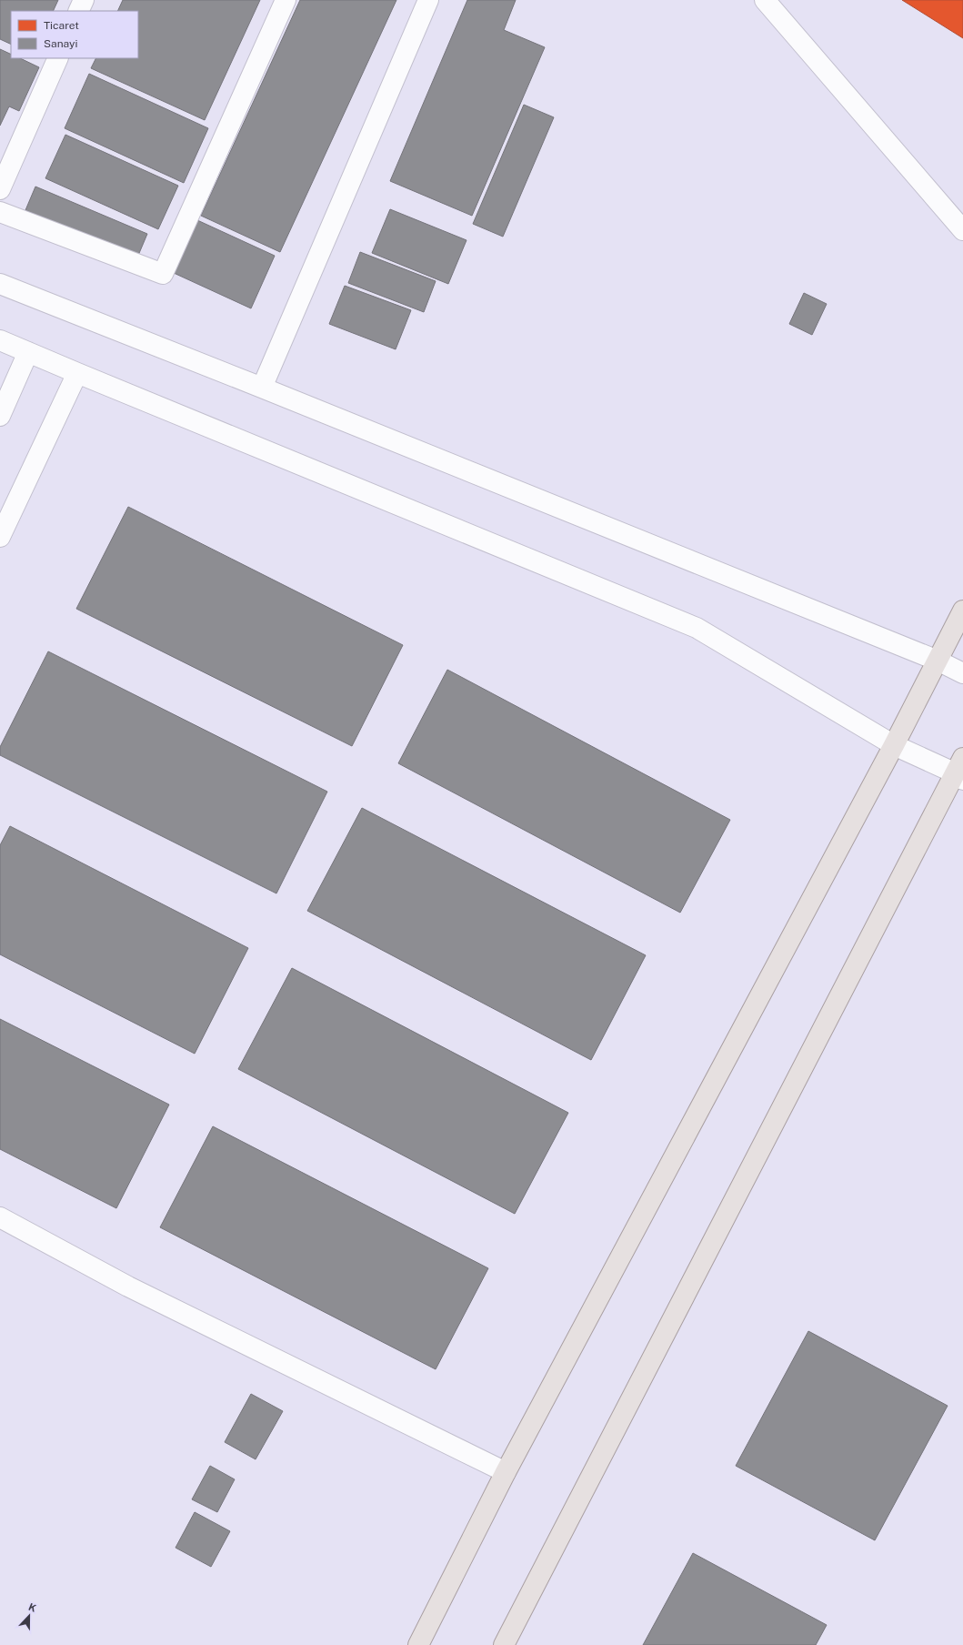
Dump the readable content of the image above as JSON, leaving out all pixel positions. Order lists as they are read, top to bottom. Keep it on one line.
{"legend":["Ticaret","Sanayi"],"north":"top"}
